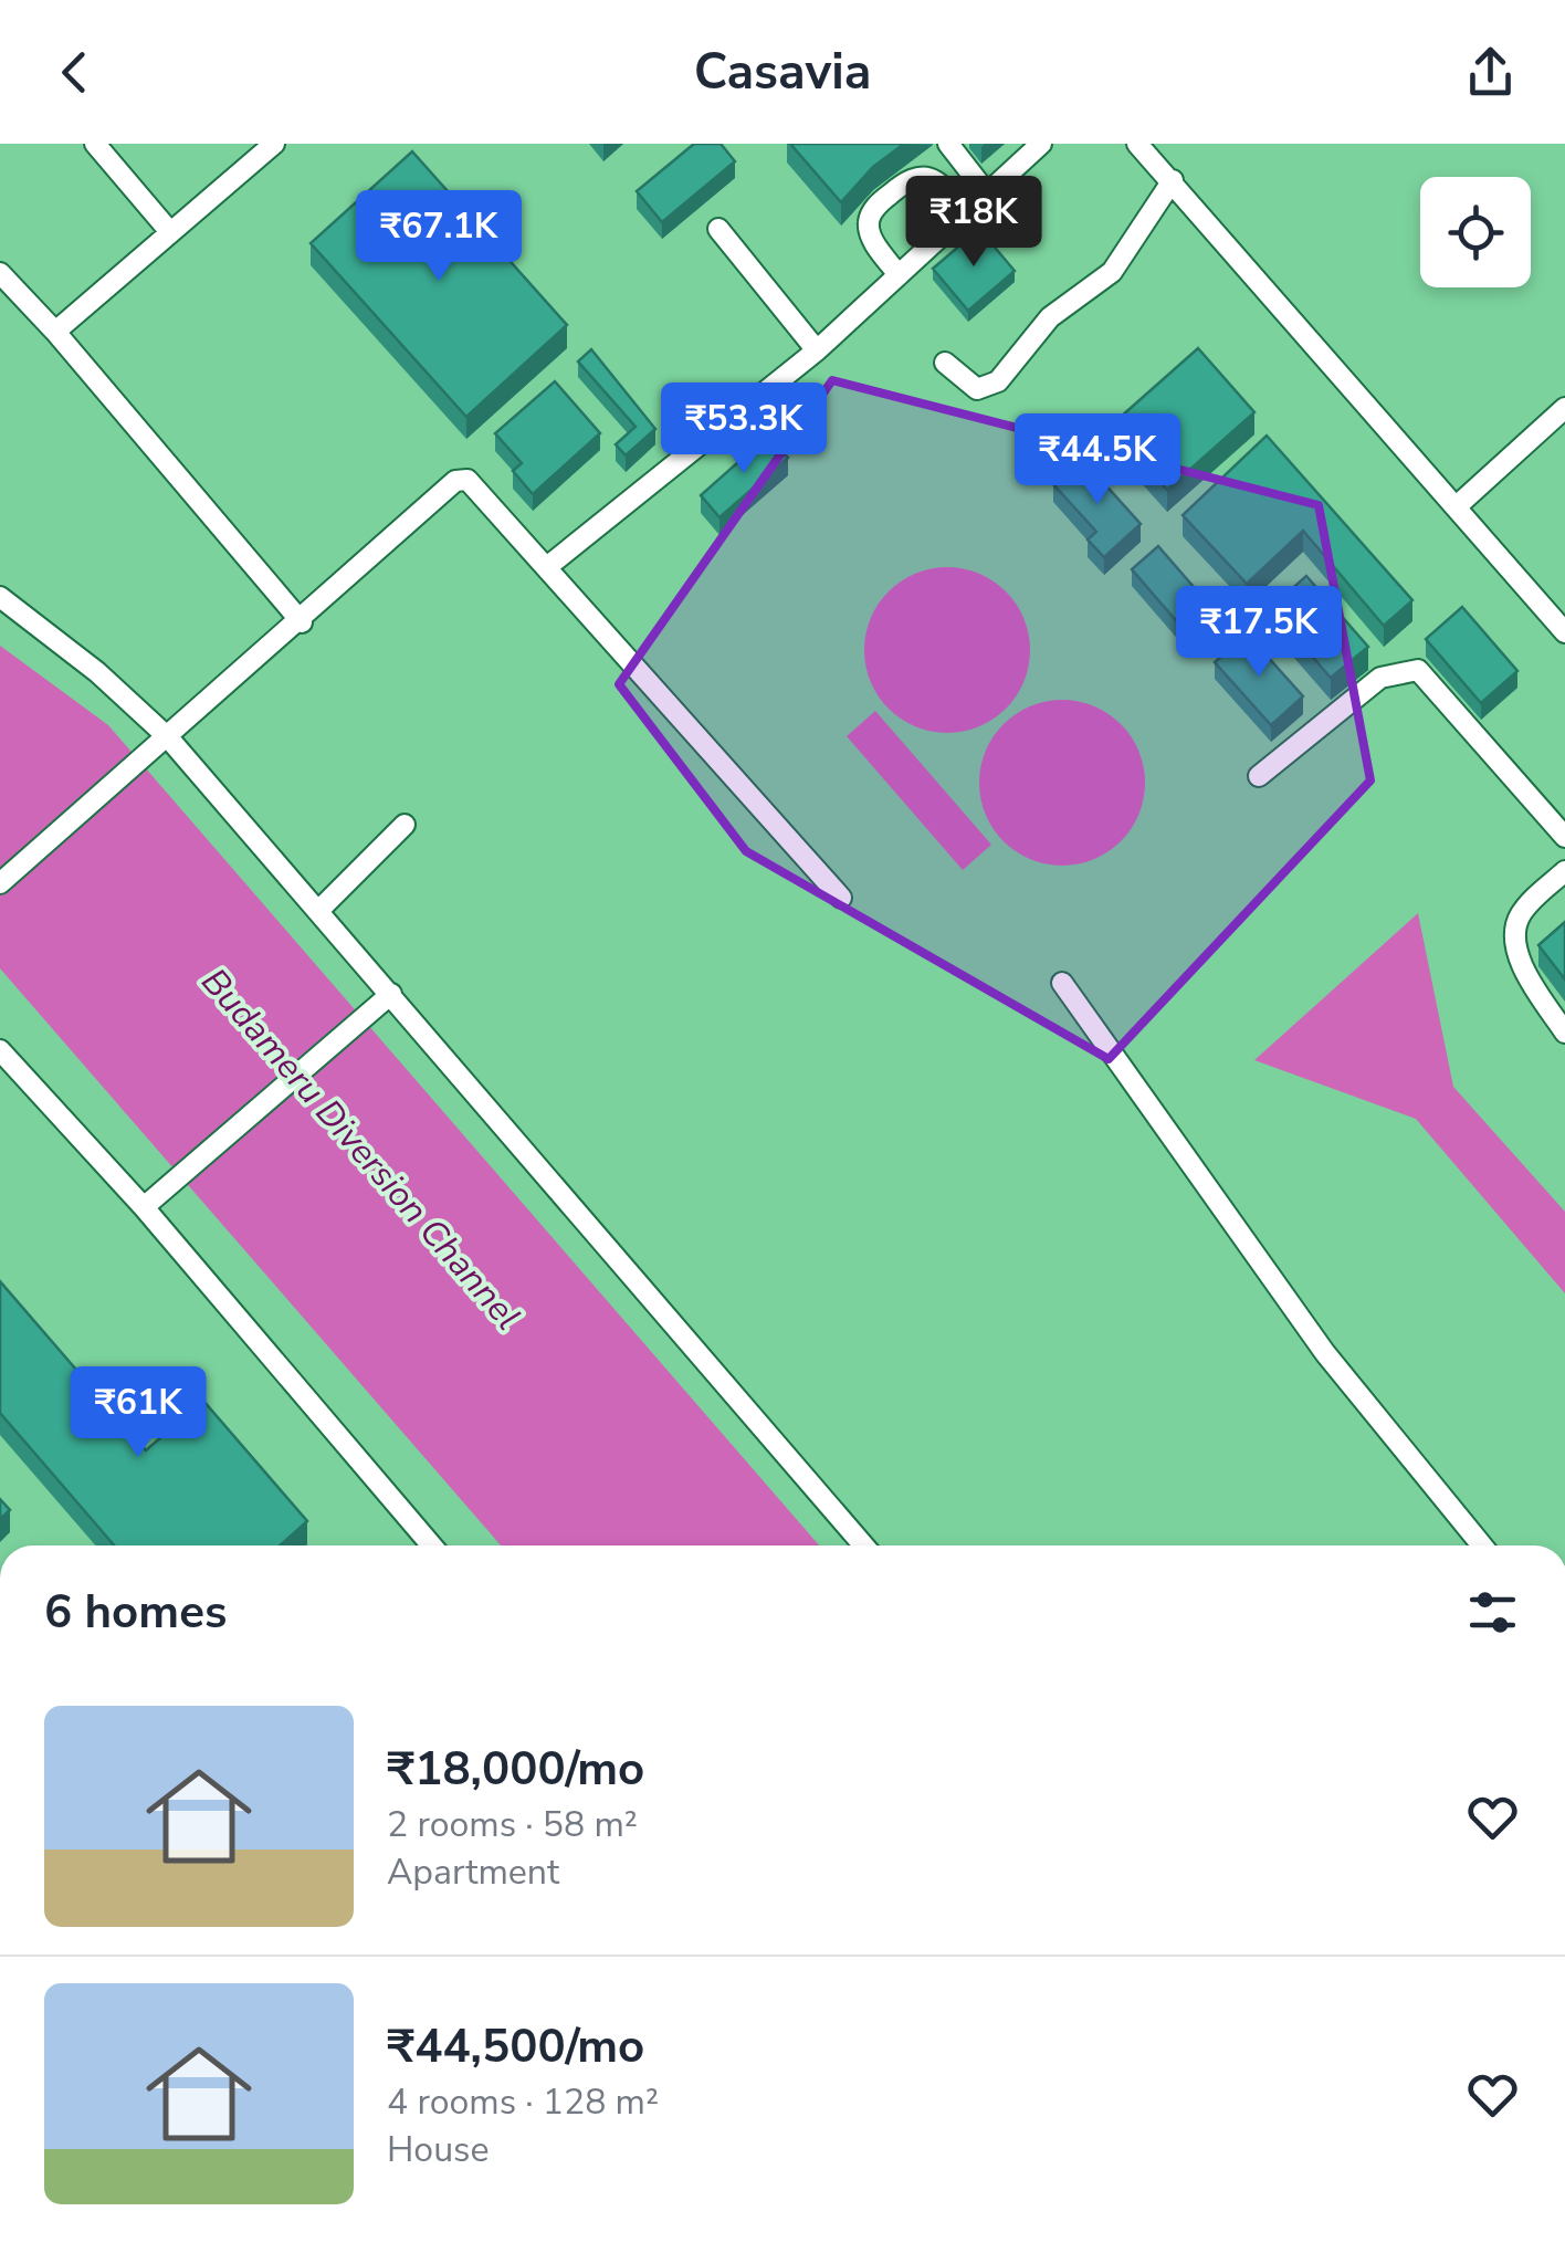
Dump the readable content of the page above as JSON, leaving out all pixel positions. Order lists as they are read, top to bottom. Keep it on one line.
{"water":["Budameru Diversion Channel"],"page":{"header":"Casavia","price":["₹18K","₹67.1K","₹53.3K","₹44.5K","₹17.5K","₹61K"],"heading":"6 homes","list":[{"name":"₹18,000/mo","note":"2 rooms · 58 m² · Apartment"},{"name":"₹44,500/mo","note":"4 rooms · 128 m² · House"}]}}
